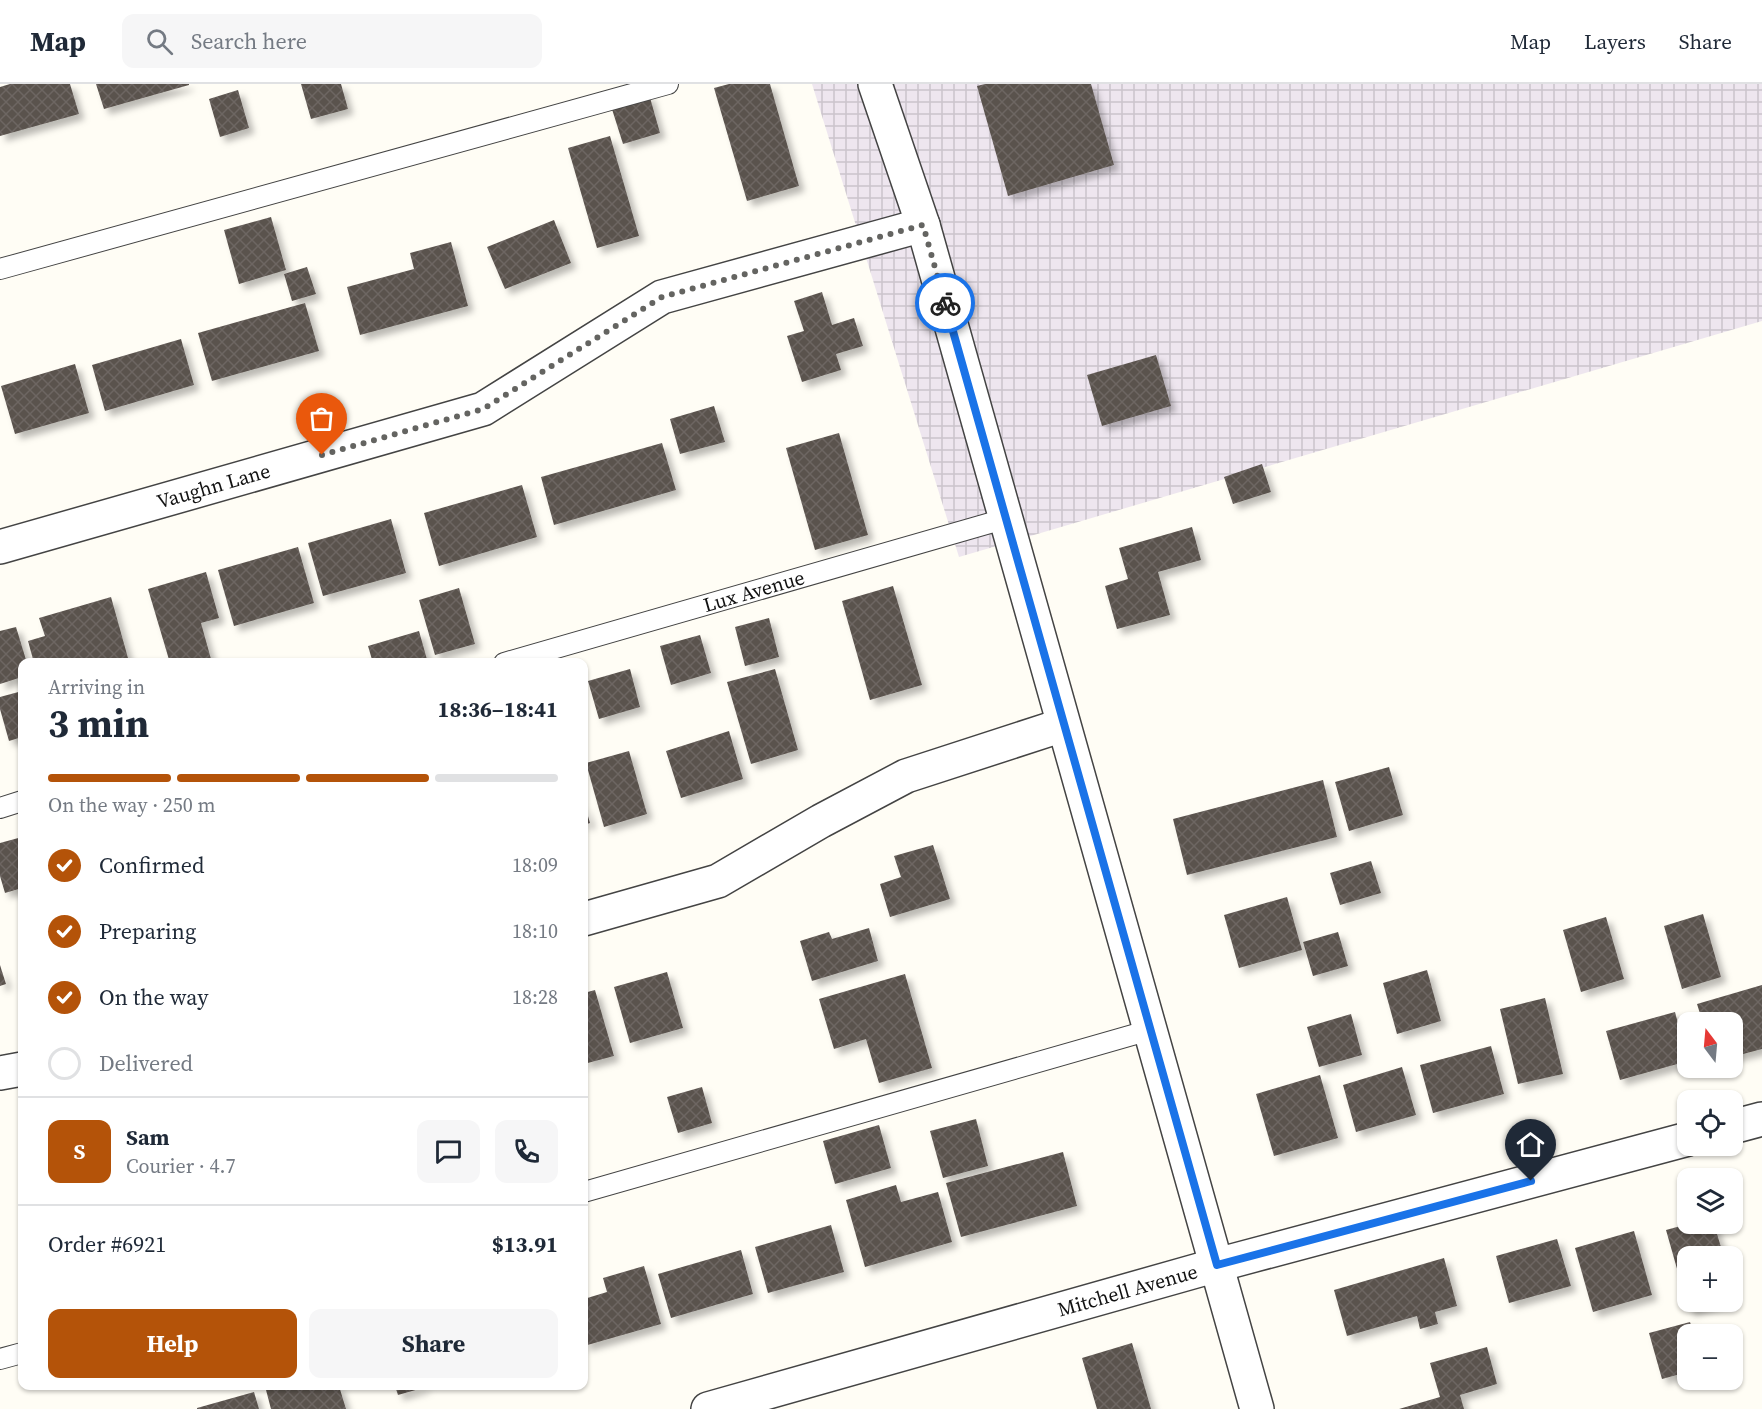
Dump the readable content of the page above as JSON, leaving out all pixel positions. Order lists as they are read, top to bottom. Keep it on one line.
{"streets":{"street":["Vaughn Lane","Mitchell Avenue"],"lane":["Lux Avenue"]},"north":"top","page":{"header":"Map","search":"Search here","nav":["Map","Layers","Share"],"heading":["3 min","Arriving in","18:36–18:41"],"panel":["Sam","Courier · 4.7","Order #6921","$13.91"],"bar":"On the way · 250 m","list":[["Confirmed","18:09"],["Preparing","18:10"],["On the way","18:28"],"Delivered"],"map_buttons":["+","−"],"round":"S","buttons":["Help","Share"]}}
